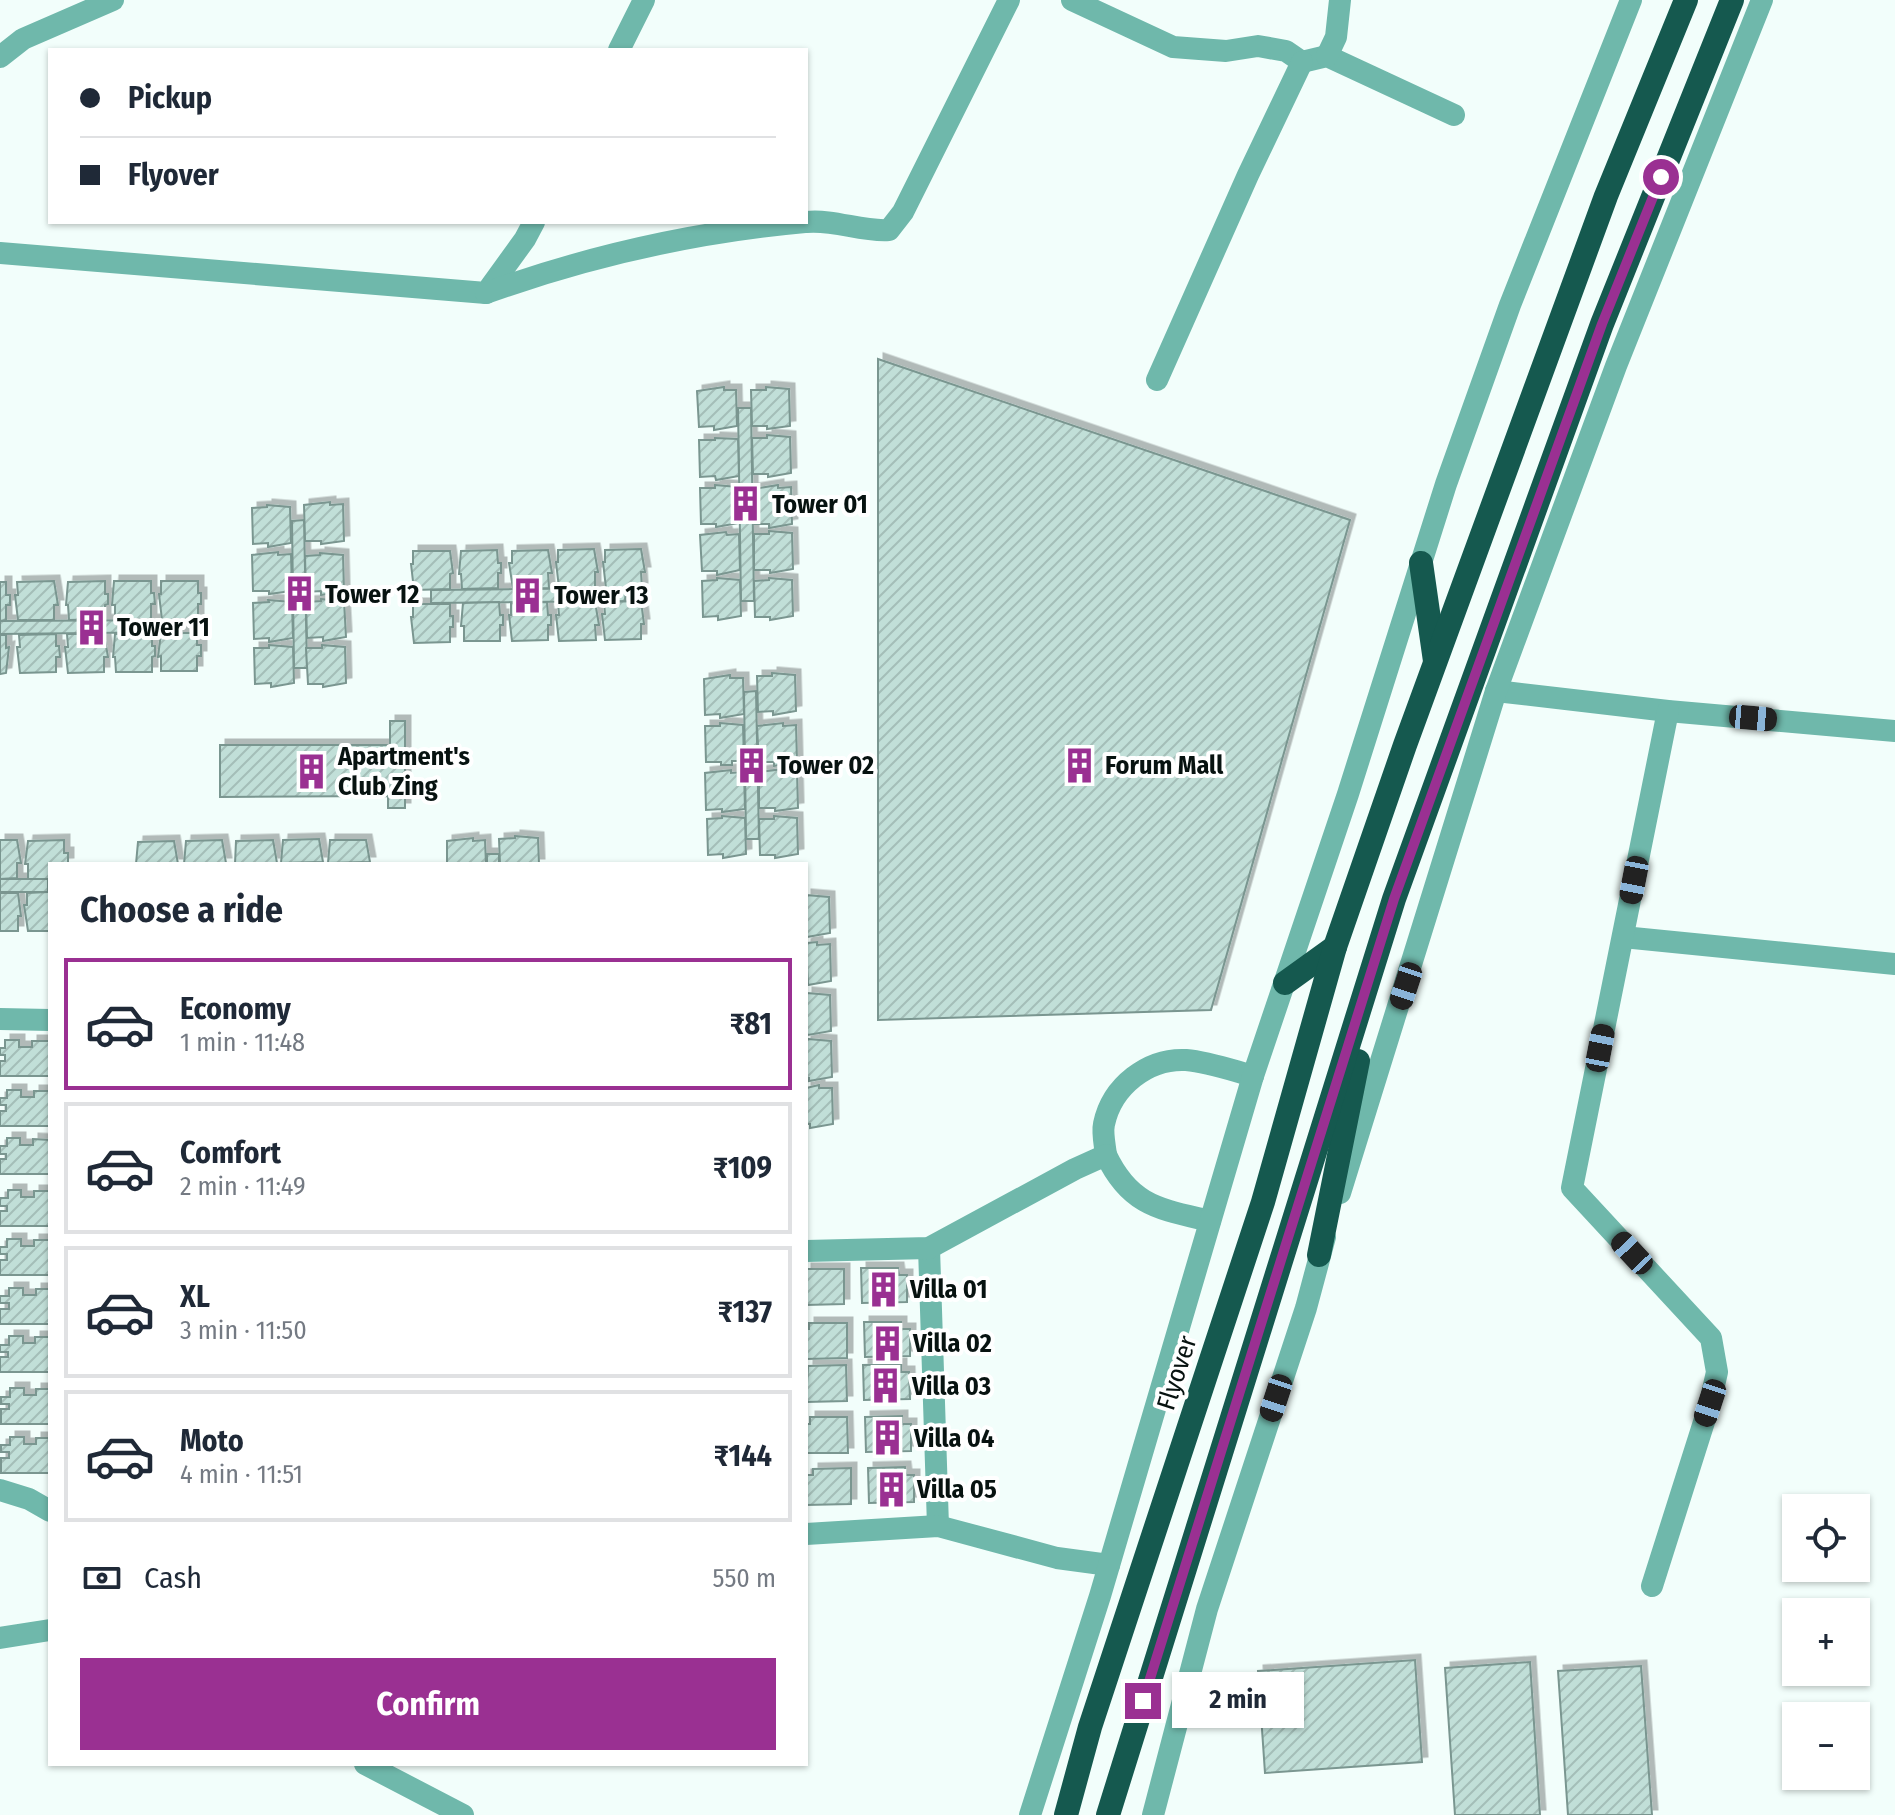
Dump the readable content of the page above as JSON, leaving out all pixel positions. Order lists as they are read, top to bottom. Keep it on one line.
{"streets":{"highway":["Flyover"]},"places":{"building":["Tower 01","Tower 12","Tower 13","Tower 11","Tower 02","Forum Mall","Apartment's Club Zing","Villa 01","Villa 02","Villa 03","Villa 04","Villa 05"]},"page":{"banner":["Pickup","Flyover"],"heading":"Choose a ride","list":[{"name":"Economy","note":"1 min · 11:48","value":"₹81"},{"name":"Comfort","note":"2 min · 11:49","value":"₹109"},{"name":"XL","note":"3 min · 11:50","value":"₹137"},{"name":"Moto","note":"4 min · 11:51","value":"₹144"}],"map_buttons":["+","−"],"pay":["Cash","550 m"],"buttons":"Confirm","bubble":"2 min"}}
